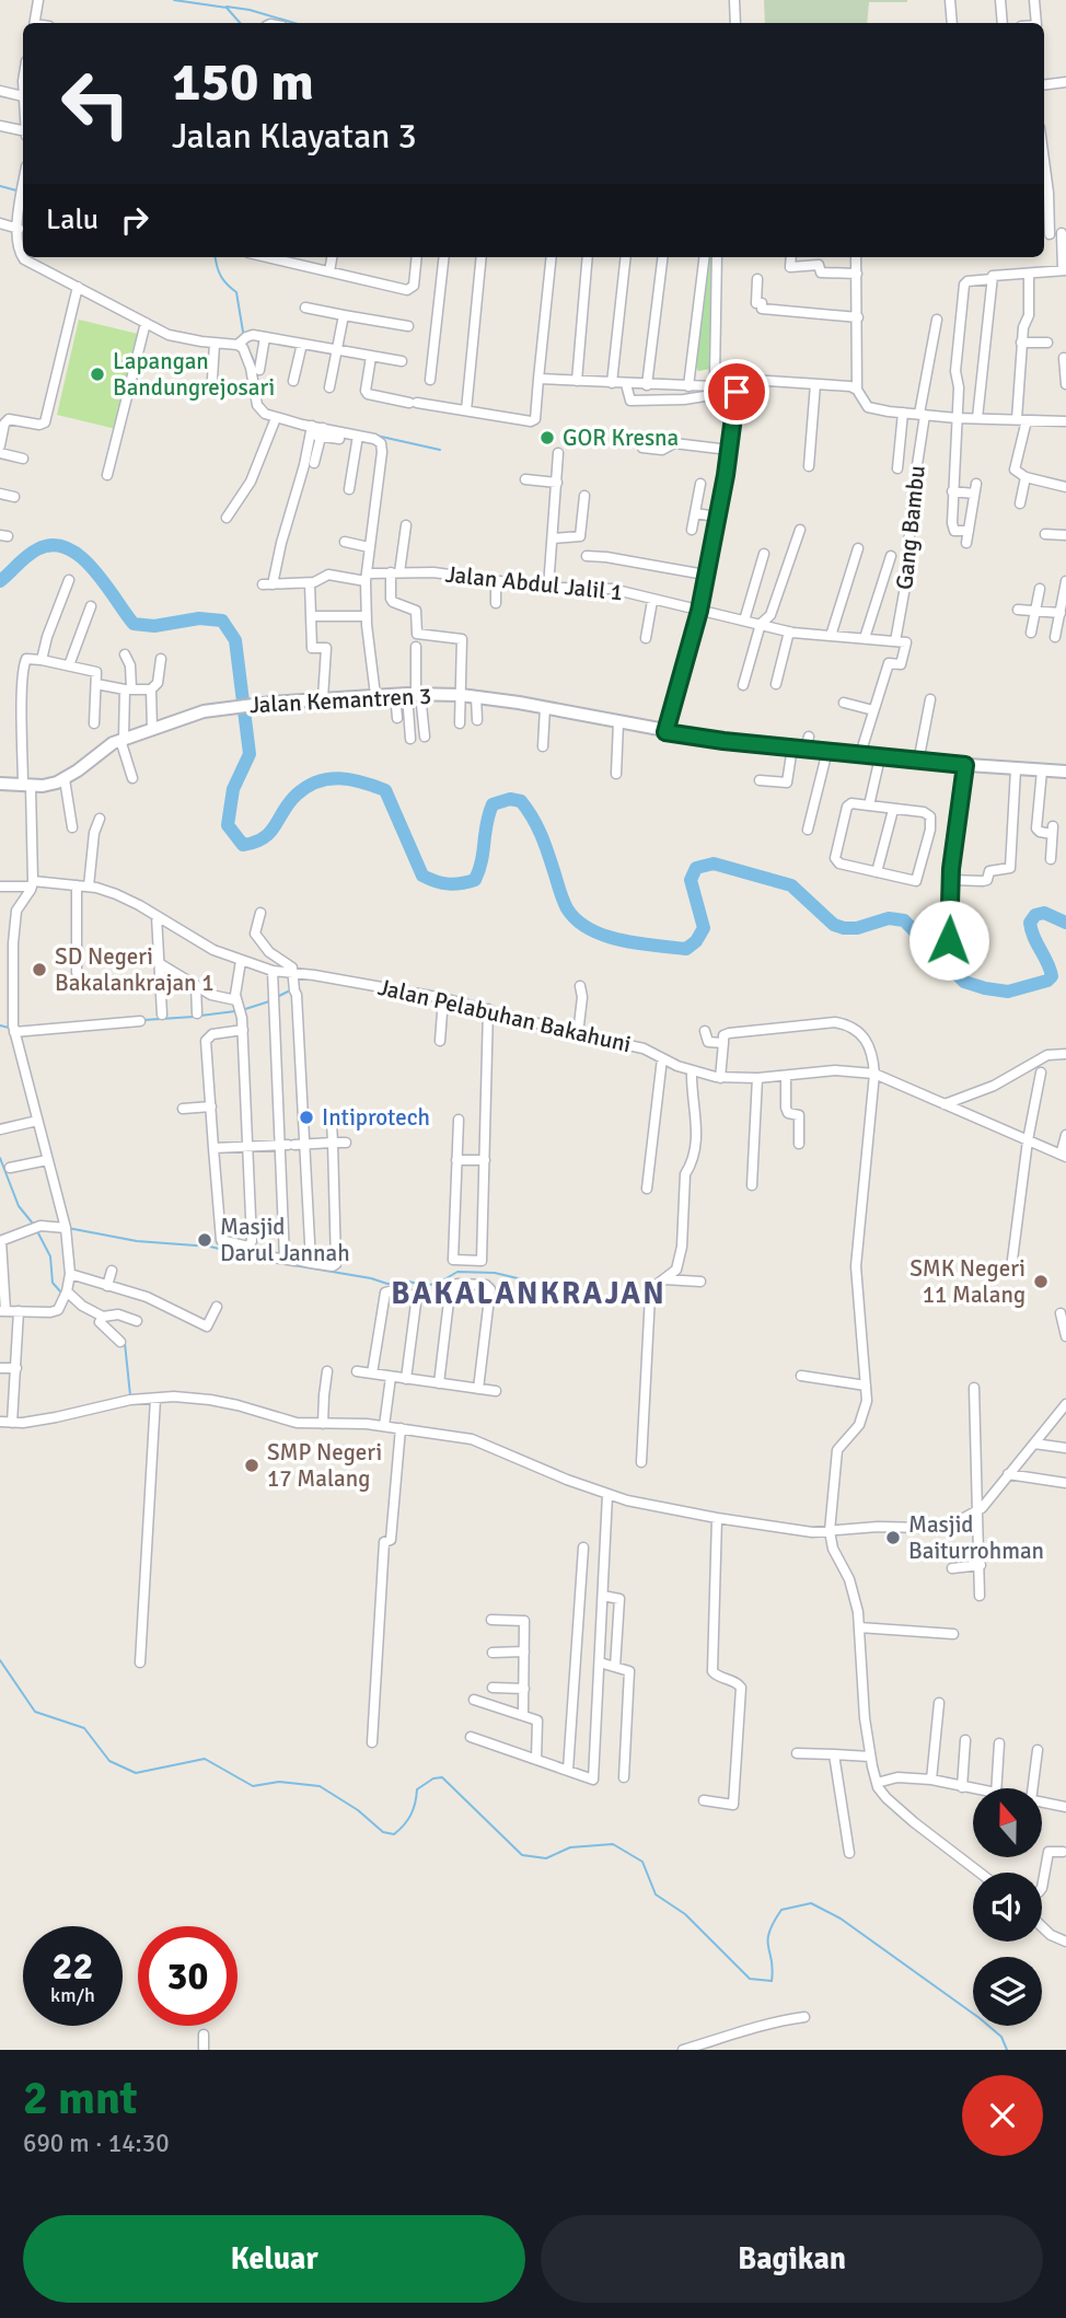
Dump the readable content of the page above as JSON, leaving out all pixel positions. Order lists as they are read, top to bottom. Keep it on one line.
{"streets":{"street":["Gang Bambu","Jalan Abdul Jalil 1","Jalan Kemantren 3","Jalan Pelabuhan Bakahuni"]},"crossings":[["Gang Bambu","Jalan Abdul Jalil 1"]],"districts":["BAKALANKRAJAN"],"places":["Lapangan Bandungrejosari","GOR Kresna","SD Negeri Bakalankrajan 1","Intiprotech","Masjid Darul Jannah","SMK Negeri 11 Malang","SMP Negeri 17 Malang","Masjid Baiturrohman"],"north":"top","page":{"turn":["150 m","Jalan Klayatan 3"],"then":"Lalu","speed":"22 km/h","limit":"30","heading":["2 mnt","690 m · 14:30"],"buttons":["Keluar","Bagikan"]}}
